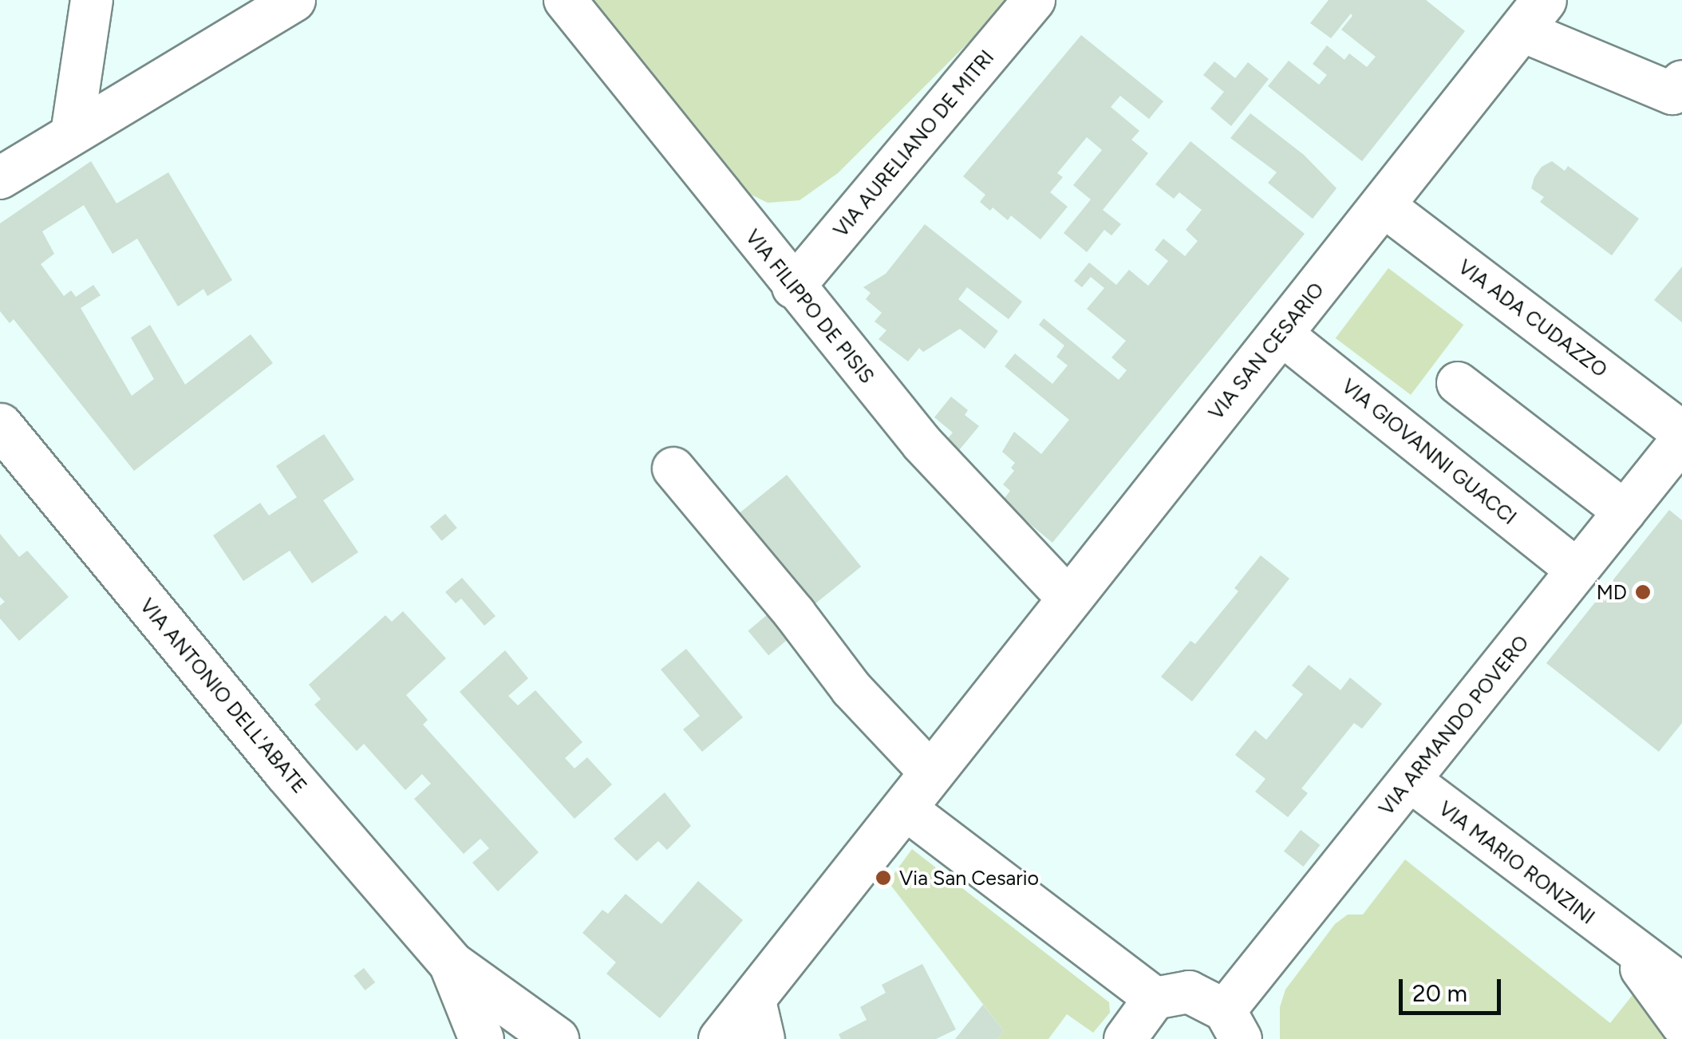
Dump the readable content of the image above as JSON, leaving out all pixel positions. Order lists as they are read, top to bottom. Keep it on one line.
{"streets":{"main road":["VIA SAN CESARIO","VIA ANTONIO DELL'ABATE"],"street":["VIA AURELIANO DE MITRI","VIA FILIPPO DE PISIS","VIA ADA CUDAZZO","VIA GIOVANNI GUACCI","VIA ARMANDO POVERO","VIA MARIO RONZINI"]},"crossings":[["VIA AURELIANO DE MITRI","VIA FILIPPO DE PISIS"],["VIA FILIPPO DE PISIS","VIA SAN CESARIO"],["VIA ADA CUDAZZO","VIA SAN CESARIO"],["VIA SAN CESARIO","VIA GIOVANNI GUACCI"],["VIA GIOVANNI GUACCI","VIA ARMANDO POVERO"],["VIA ARMANDO POVERO","VIA MARIO RONZINI"]],"places":["MD","Via San Cesario"],"scale_bar":"20 m"}
